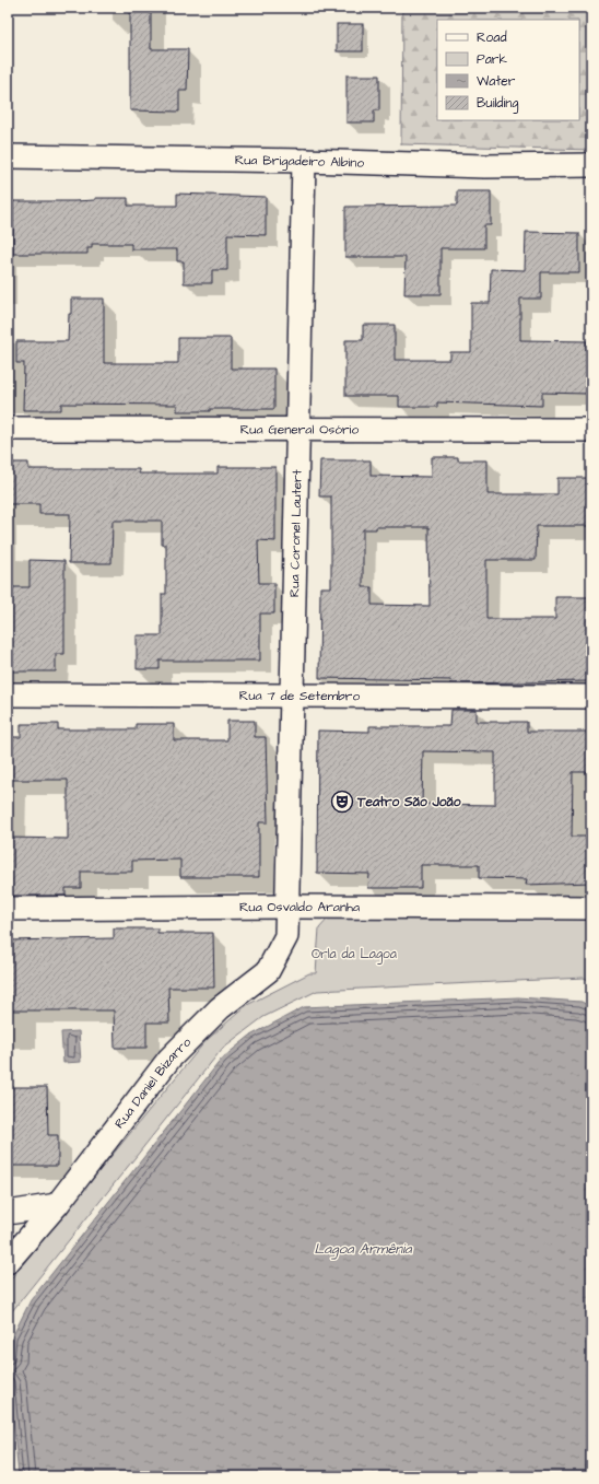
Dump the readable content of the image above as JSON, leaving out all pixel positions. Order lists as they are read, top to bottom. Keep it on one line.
{"streets":{"street":["Rua Brigadeiro Albino","Rua General Osório","Rua Coronel Lautert","Rua 7 de Setembro","Rua Osvaldo Aranha","Rua Daniel Bizarro"]},"crossings":[["Rua Brigadeiro Albino","Rua Coronel Lautert"],["Rua General Osório","Rua Coronel Lautert"],["Rua Coronel Lautert","Rua 7 de Setembro"],["Rua Coronel Lautert","Rua Osvaldo Aranha"],["Rua Coronel Lautert","Rua Daniel Bizarro"],["Rua Osvaldo Aranha","Rua Daniel Bizarro"]],"water":["Lagoa Armênia"],"parks":["Orla da Lagoa"],"places":{"theatre":["Teatro São João"]},"legend":["Road","Park","Water","Building"]}
